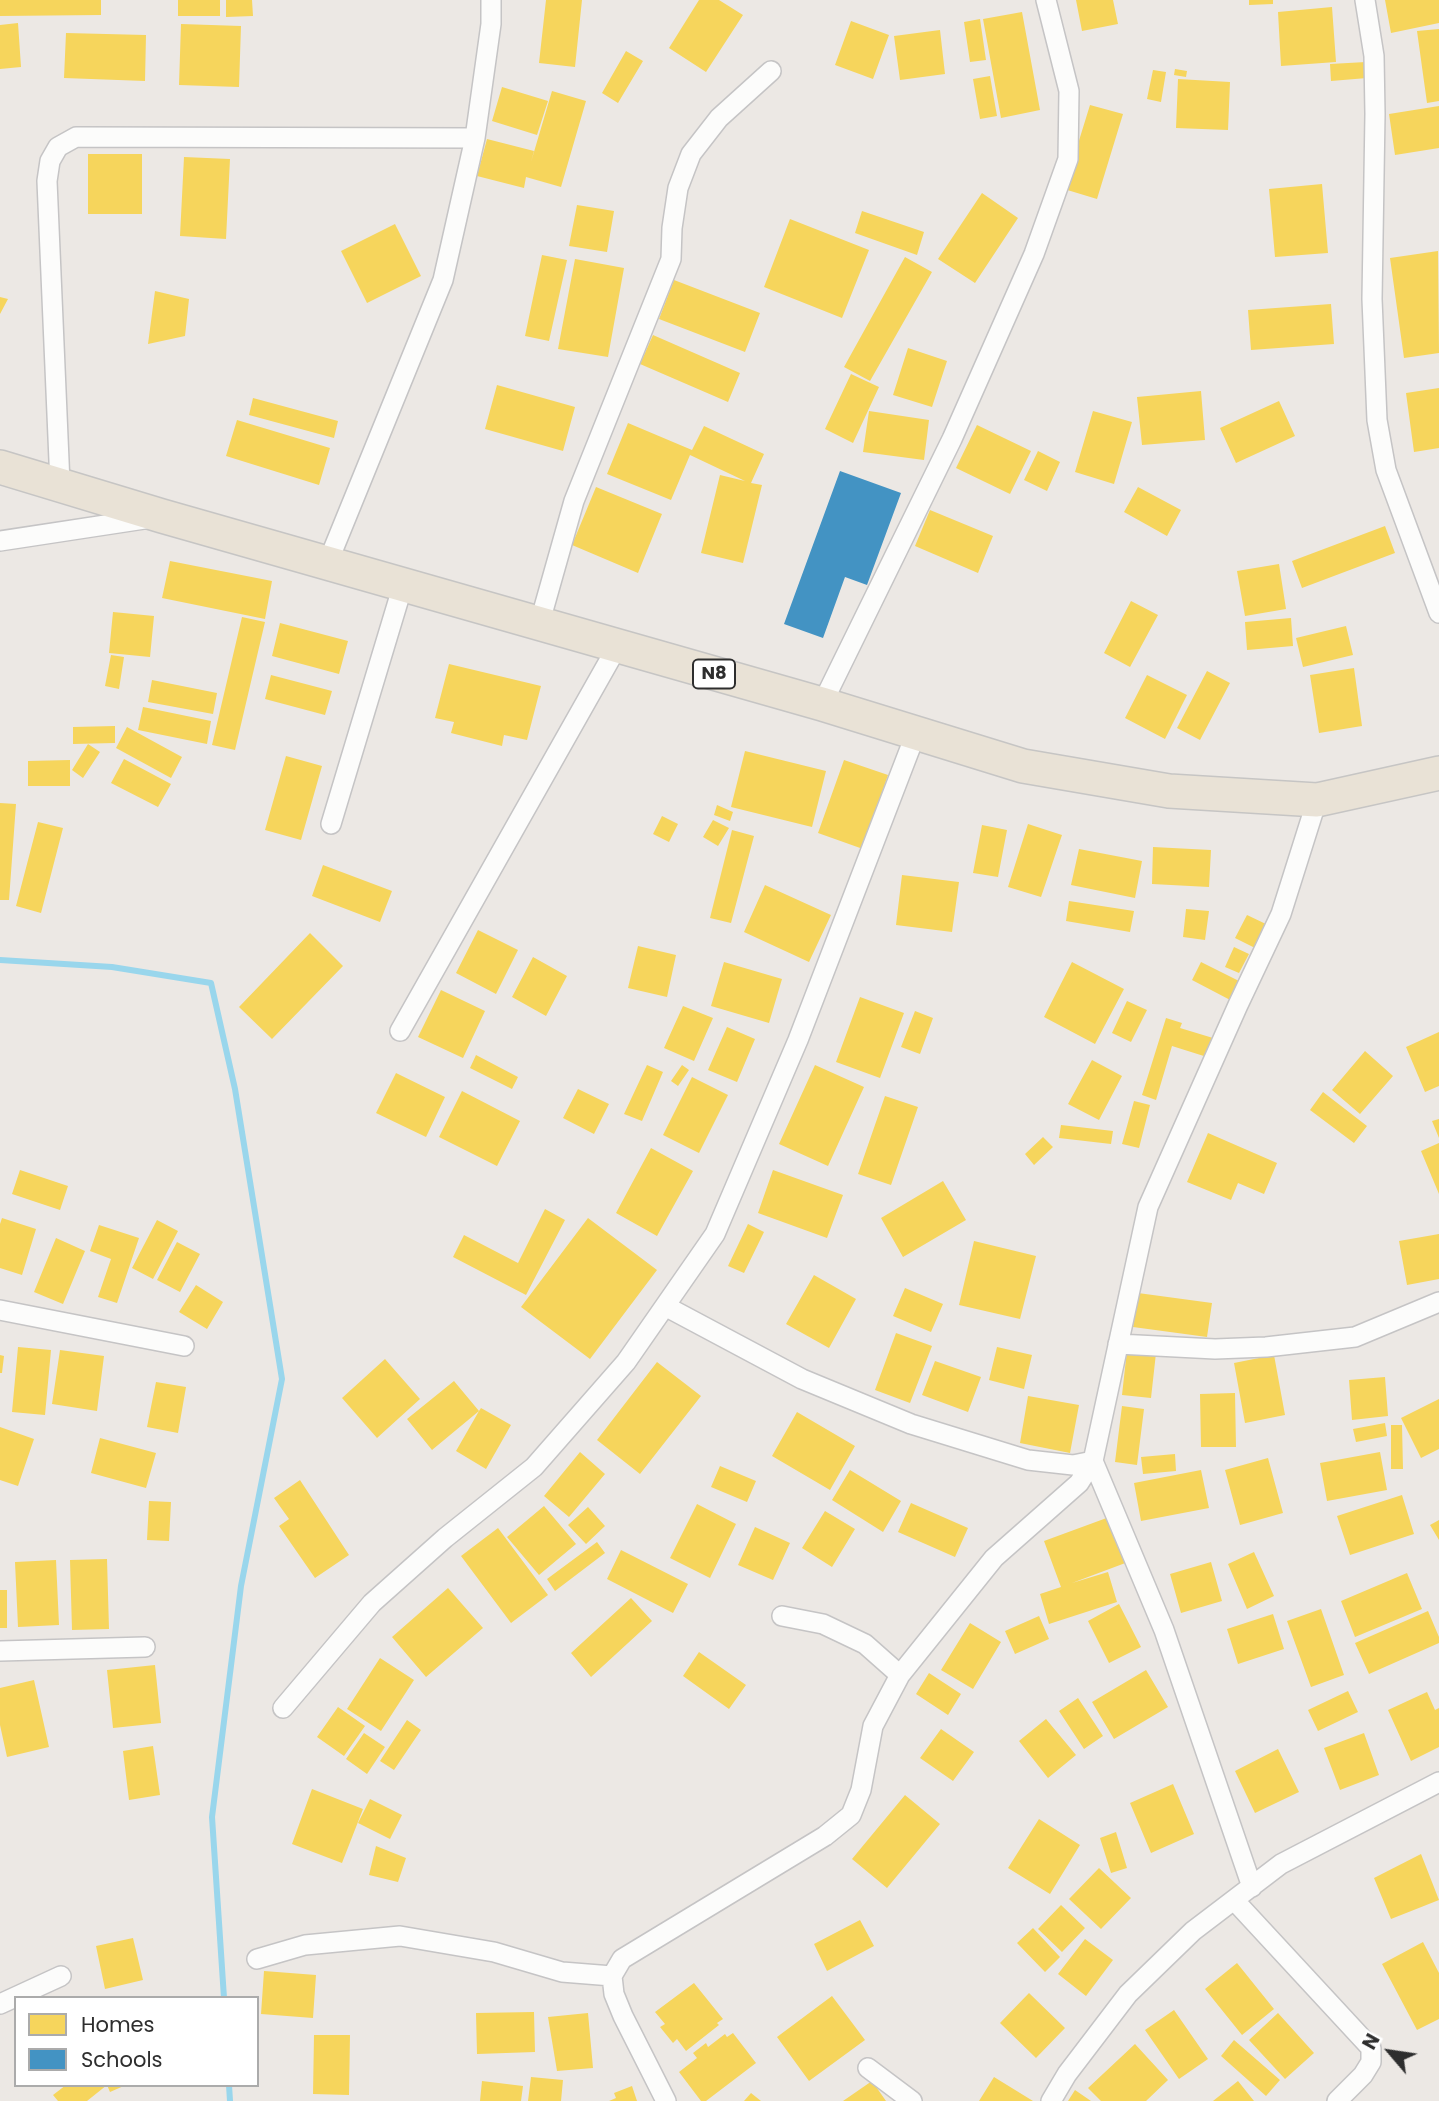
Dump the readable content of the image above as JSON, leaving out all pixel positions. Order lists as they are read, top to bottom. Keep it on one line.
{"streets":{"highway":["N8"]},"legend":["Homes","Schools"],"north":"top left"}
